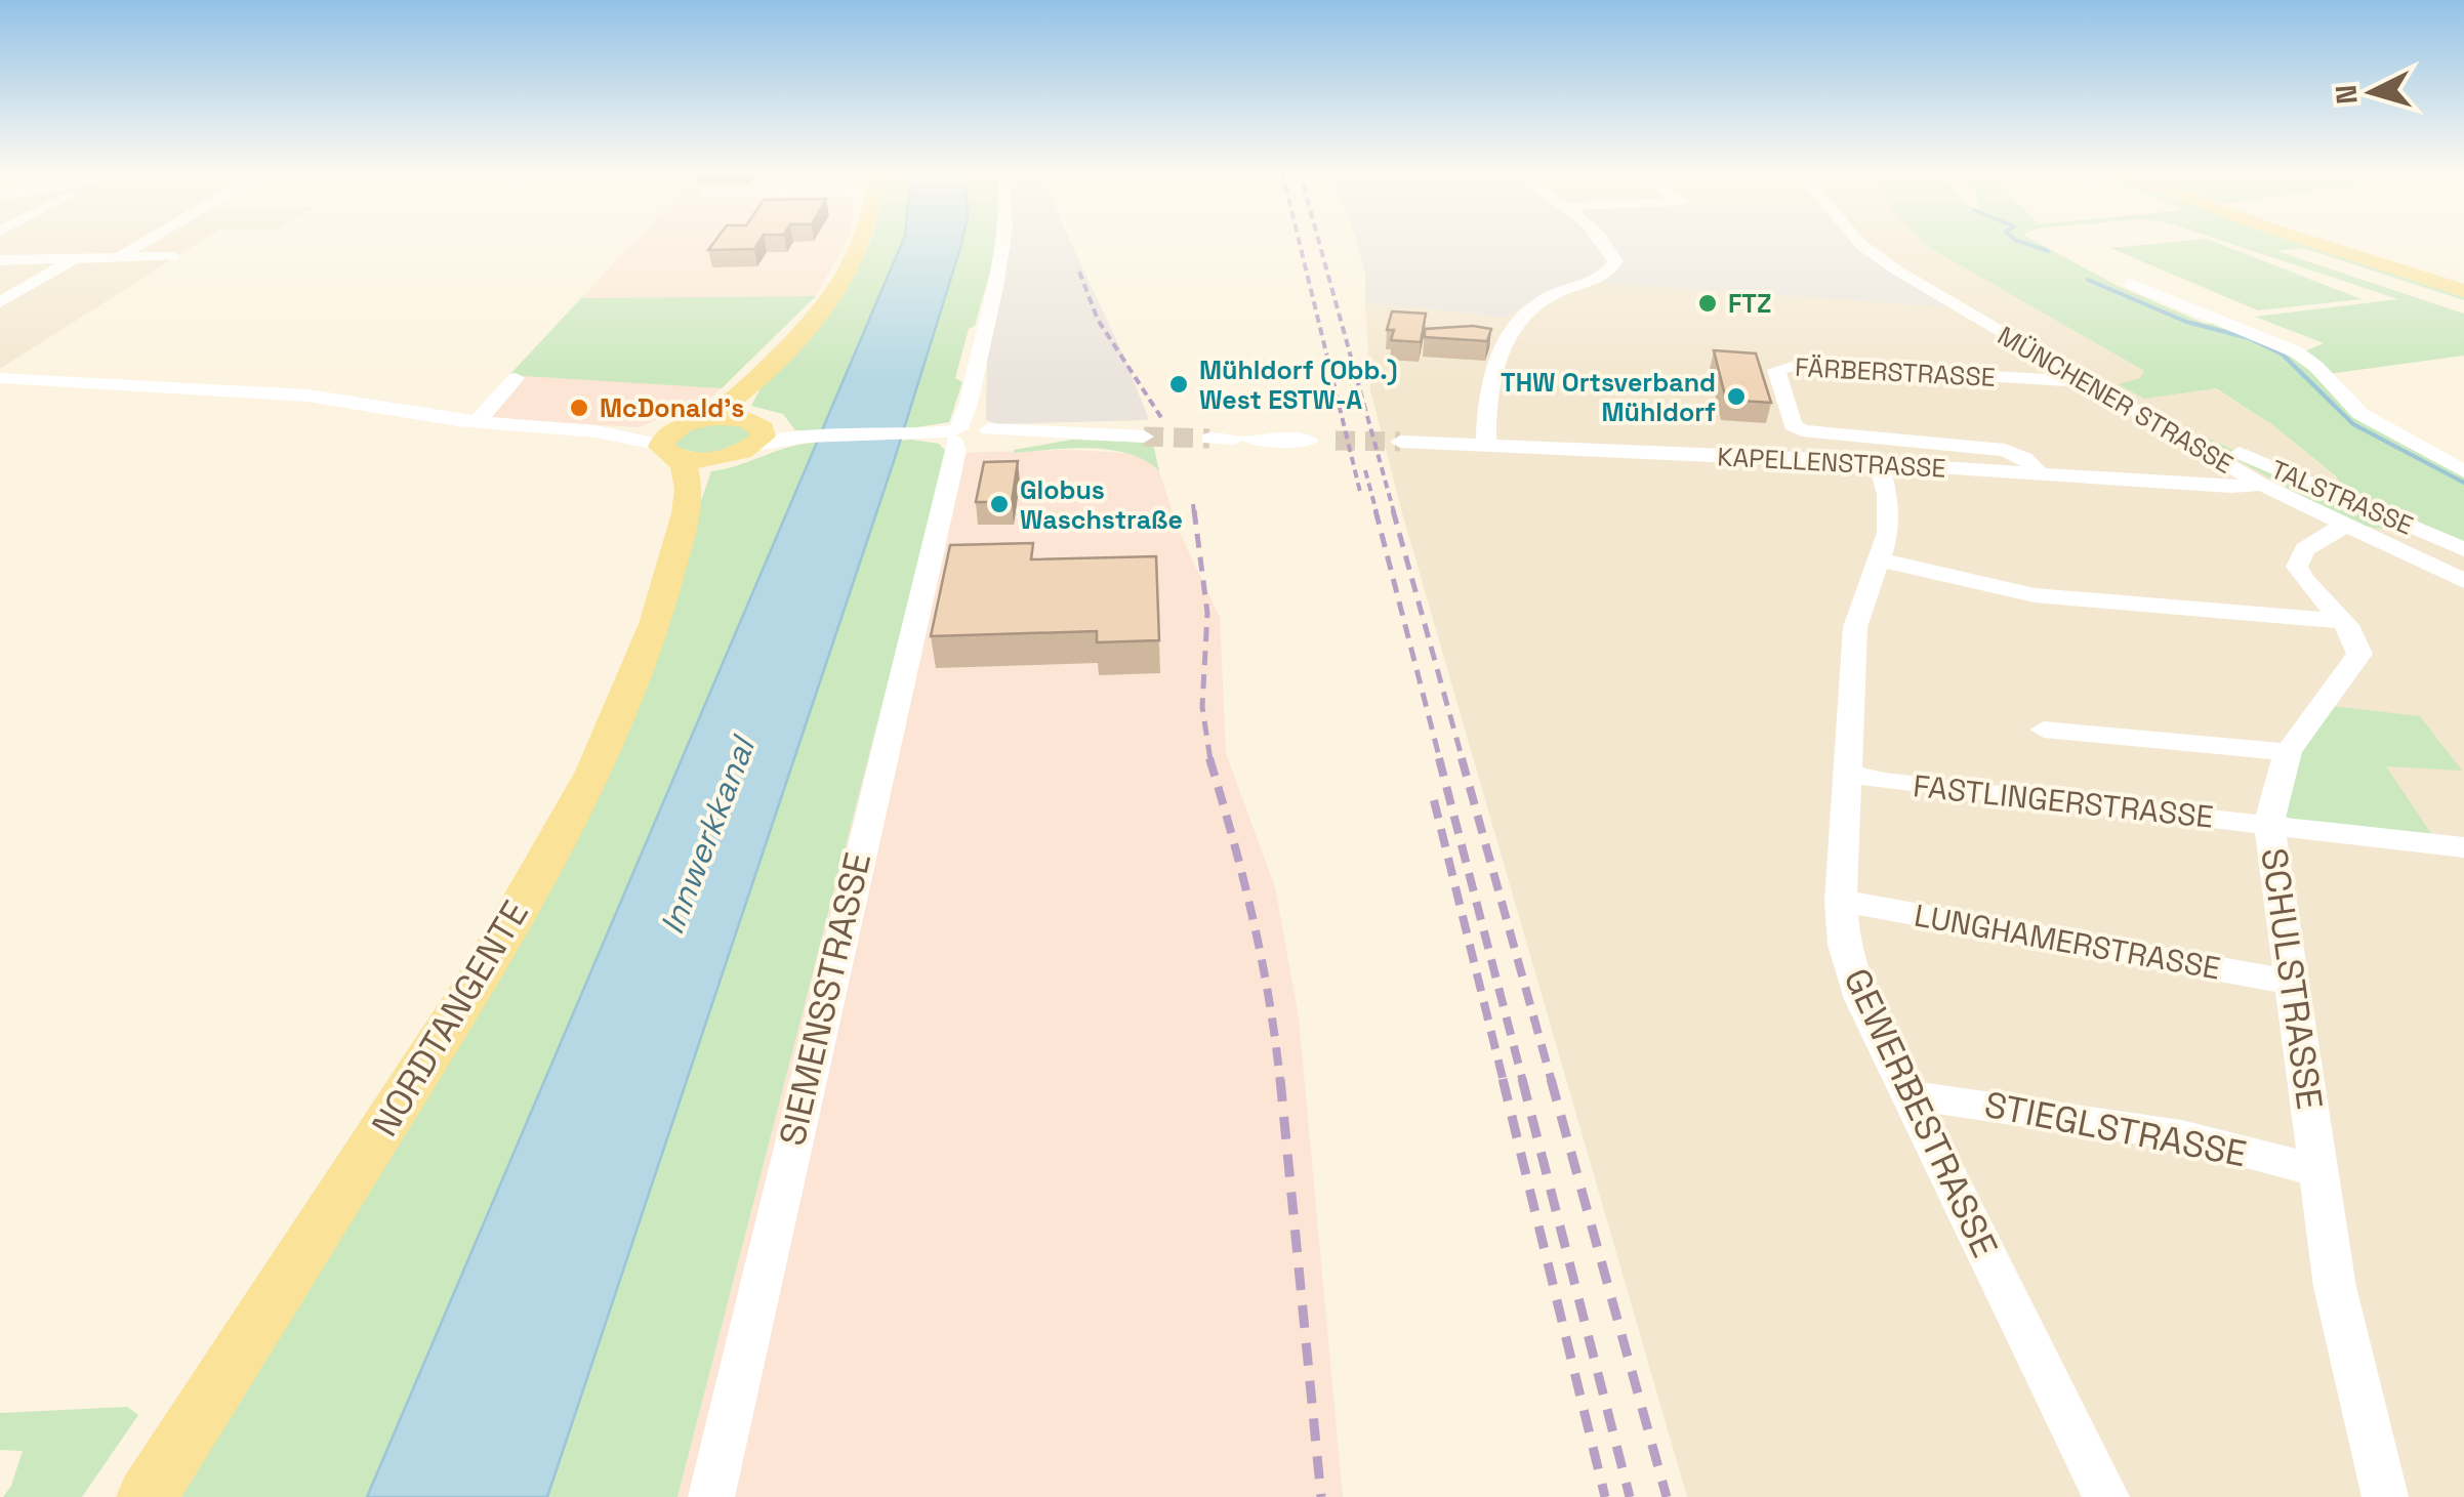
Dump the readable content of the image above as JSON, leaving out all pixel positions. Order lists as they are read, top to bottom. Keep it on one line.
{"streets":{"main road":["NORDTANGENTE"],"street":["FÄRBERSTRASSE","MÜNCHENER STRASSE","KAPELLENSTRASSE","TALSTRASSE","FASTLINGERSTRASSE","LUNGHAMERSTRASSE","SCHULSTRASSE","SIEMENSSTRASSE","GEWERBESTRASSE","STIEGLSTRASSE"]},"crossings":[["FÄRBERSTRASSE","MÜNCHENER STRASSE"],["FÄRBERSTRASSE","KAPELLENSTRASSE"],["MÜNCHENER STRASSE","KAPELLENSTRASSE"],["MÜNCHENER STRASSE","TALSTRASSE"],["MÜNCHENER STRASSE","SCHULSTRASSE"],["KAPELLENSTRASSE","GEWERBESTRASSE"],["FASTLINGERSTRASSE","SCHULSTRASSE"],["FASTLINGERSTRASSE","GEWERBESTRASSE"],["LUNGHAMERSTRASSE","SCHULSTRASSE"],["LUNGHAMERSTRASSE","GEWERBESTRASSE"],["SCHULSTRASSE","STIEGLSTRASSE"],["GEWERBESTRASSE","STIEGLSTRASSE"]],"water":["Innwerkkanal"],"places":["FTZ","Mühldorf (Obb.) West ESTW-A","THW Ortsverband Mühldorf","McDonald's","Globus Waschstraße"],"north":"left"}
